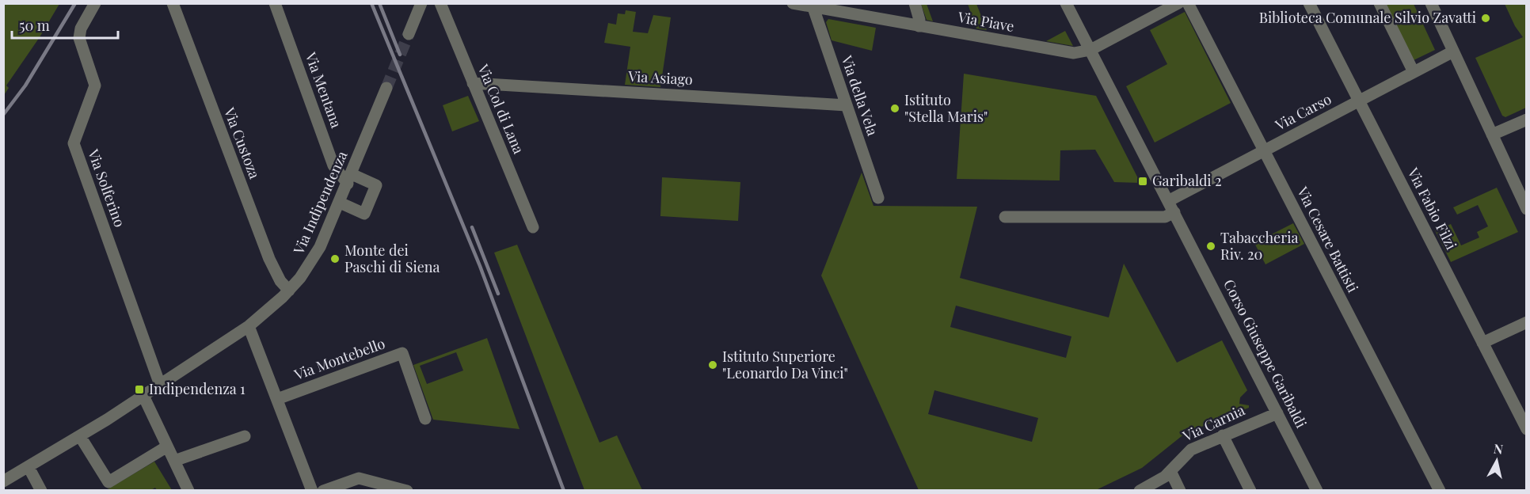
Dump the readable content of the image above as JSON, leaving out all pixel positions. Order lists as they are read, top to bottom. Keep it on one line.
{"streets":{"street":["Via Piave","Via Asiago","Via Mentana","Via della Vela","Via Col di Lana","Via Carso","Via Custoza","Via Solferino","Via Indipendenza","Via Fabio Filzi","Via Cesare Battisti","Corso Giuseppe Garibaldi","Via Montebello","Via Carnia"]},"crossings":[["Via Piave","Via della Vela"],["Via Piave","Corso Giuseppe Garibaldi"],["Via Asiago","Via della Vela"],["Via Asiago","Via Col di Lana"],["Via Mentana","Via Indipendenza"],["Via Carso","Via Fabio Filzi"],["Via Carso","Via Cesare Battisti"],["Via Carso","Corso Giuseppe Garibaldi"],["Via Custoza","Via Indipendenza"],["Via Solferino","Via Indipendenza"],["Corso Giuseppe Garibaldi","Via Carnia"]],"places":{"other":["Biblioteca Comunale Silvio Zavatti","Istituto \"Stella Maris\"","Tabaccheria Riv. 20","Monte dei Paschi di Siena","Istituto Superiore \"Leonardo Da Vinci\""],"transit":["Garibaldi 2","Indipendenza 1"]},"scale_bar":"50 m","north":"top"}
